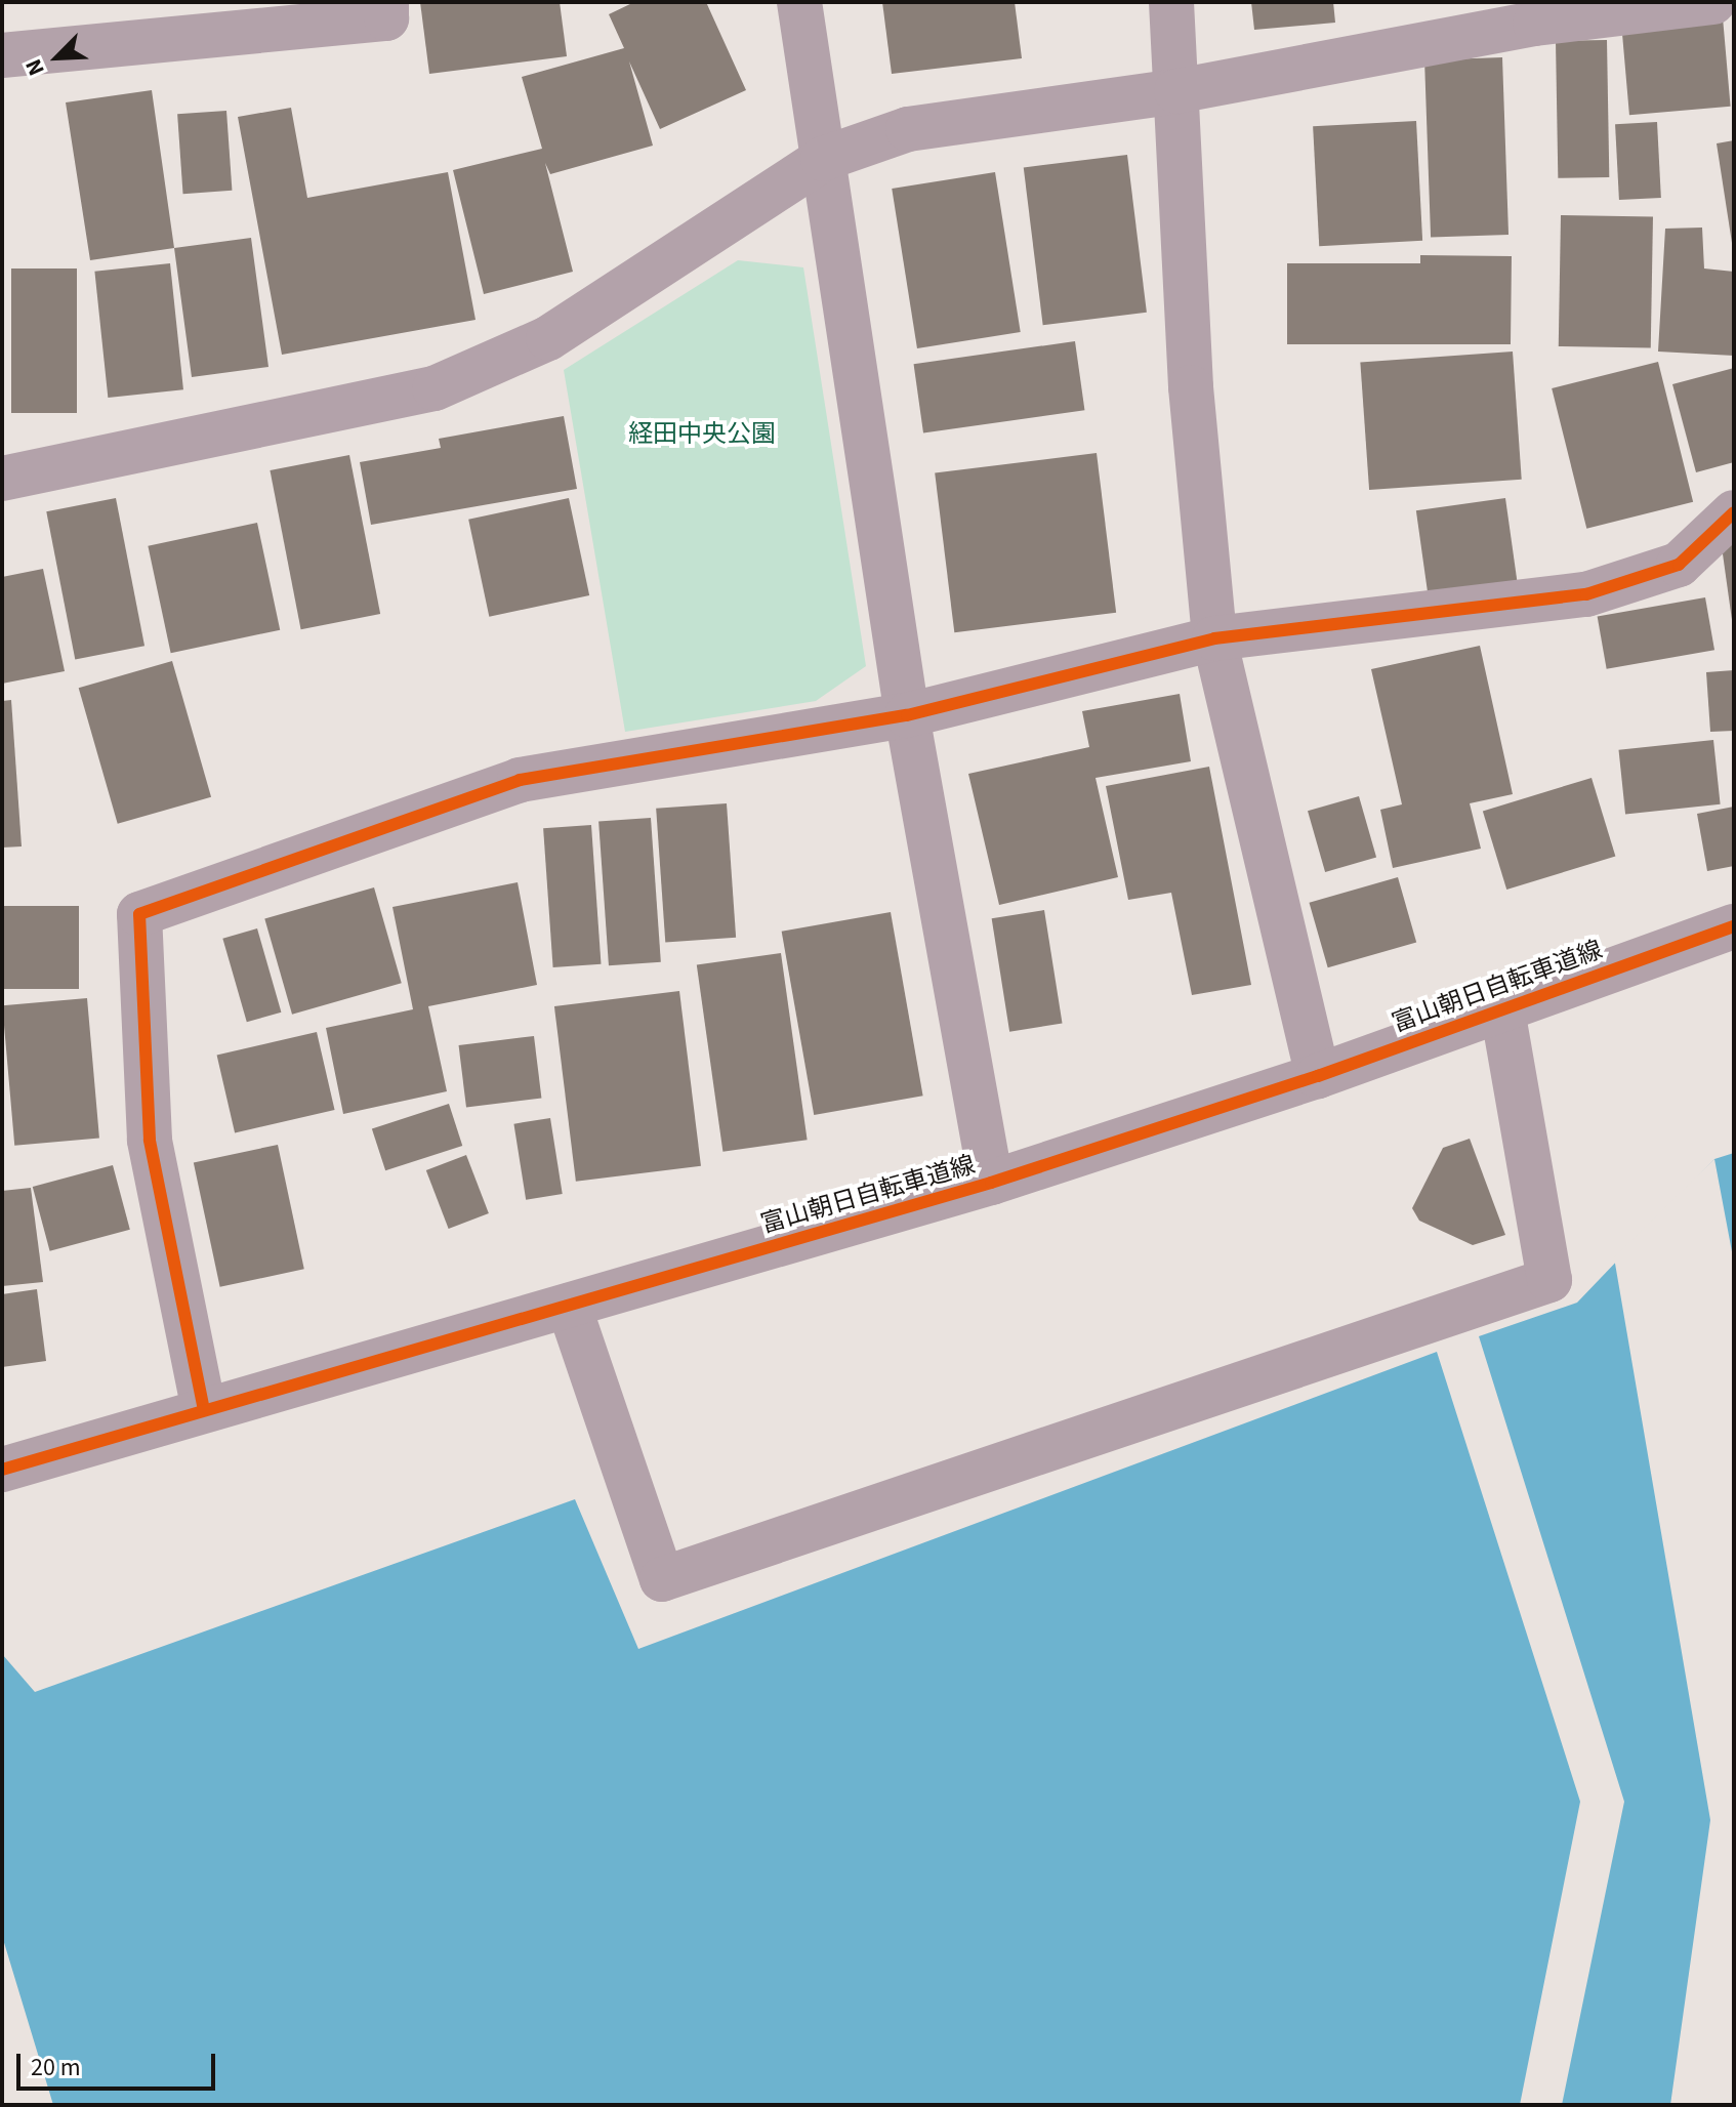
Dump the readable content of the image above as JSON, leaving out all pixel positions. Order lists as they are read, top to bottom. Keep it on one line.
{"streets":{"street":["富山朝日自転車道線"]},"parks":["経田中央公園"],"scale_bar":"20 m","north":"bottom left"}
